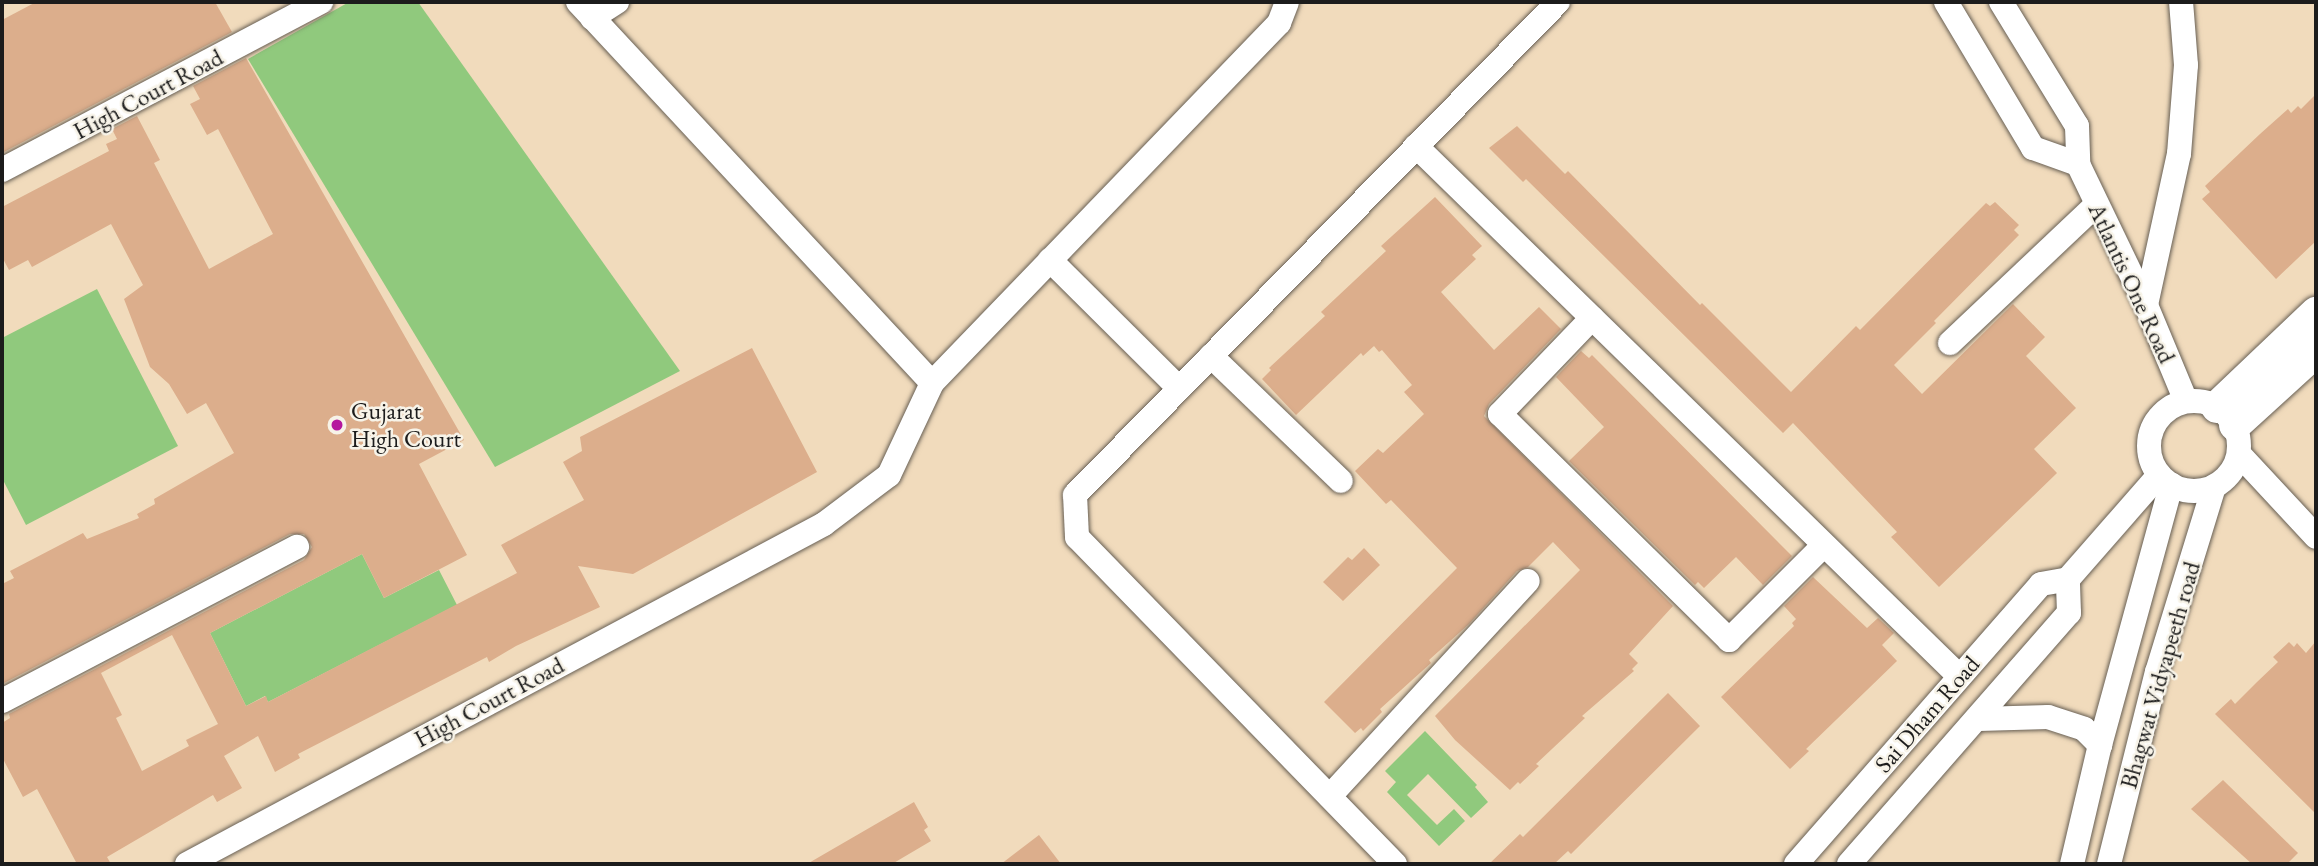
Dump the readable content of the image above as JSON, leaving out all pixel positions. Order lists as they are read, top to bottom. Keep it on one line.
{"streets":{"street":["High Court Road","Atlantis One Road","Bhagwat Vidyapeeth road","Sai Dham Road"]},"crossings":[["Atlantis One Road","Bhagwat Vidyapeeth road"]],"places":["Gujarat High Court"]}
